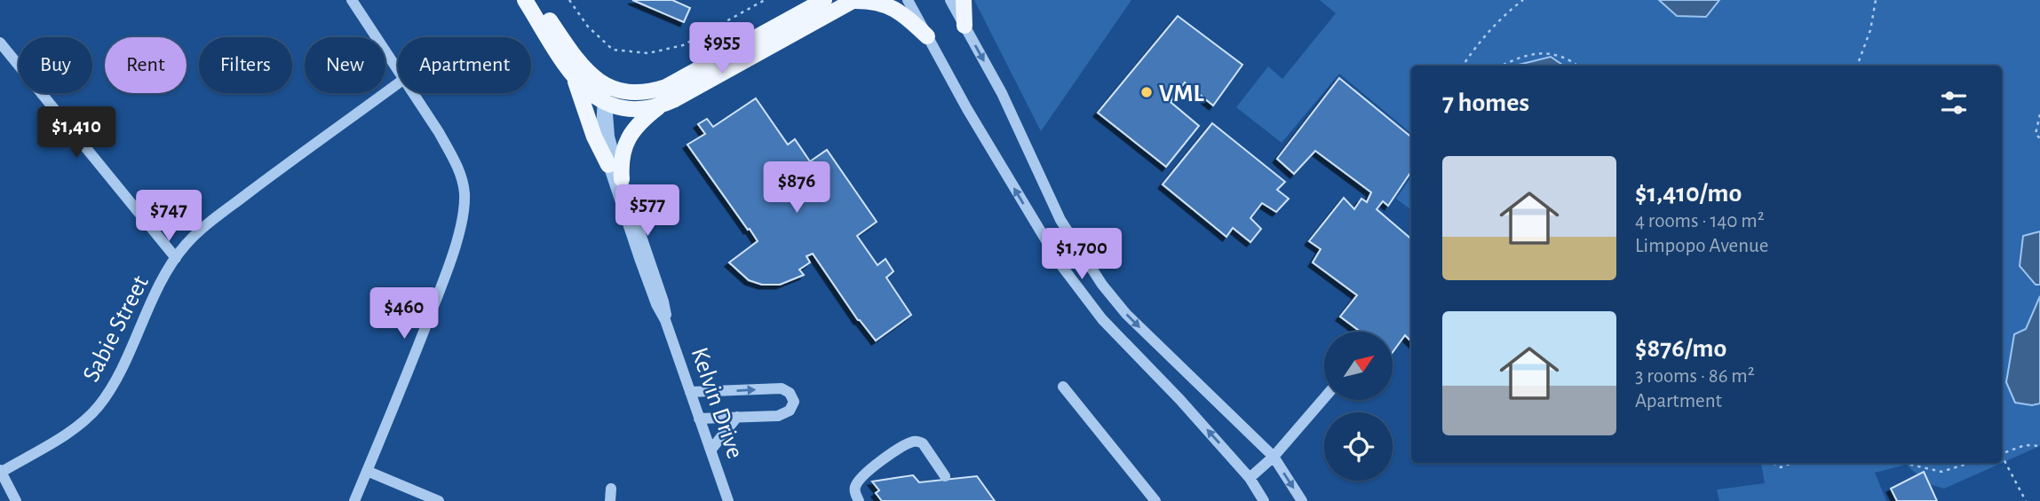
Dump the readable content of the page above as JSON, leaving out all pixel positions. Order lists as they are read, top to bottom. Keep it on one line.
{"streets":{"street":["Sabie Street","Kelvin Drive"]},"places":["VML"],"north":"top right","page":{"price":["$955","$1,410","$876","$577","$747","$1,700","$460"],"chip":["Buy","Rent","Filters","New","Apartment"],"heading":"7 homes","list":[{"name":"$1,410/mo","note":"4 rooms · 140 m² · Limpopo Avenue"},{"name":"$876/mo","note":"3 rooms · 86 m² · Apartment"}]}}
